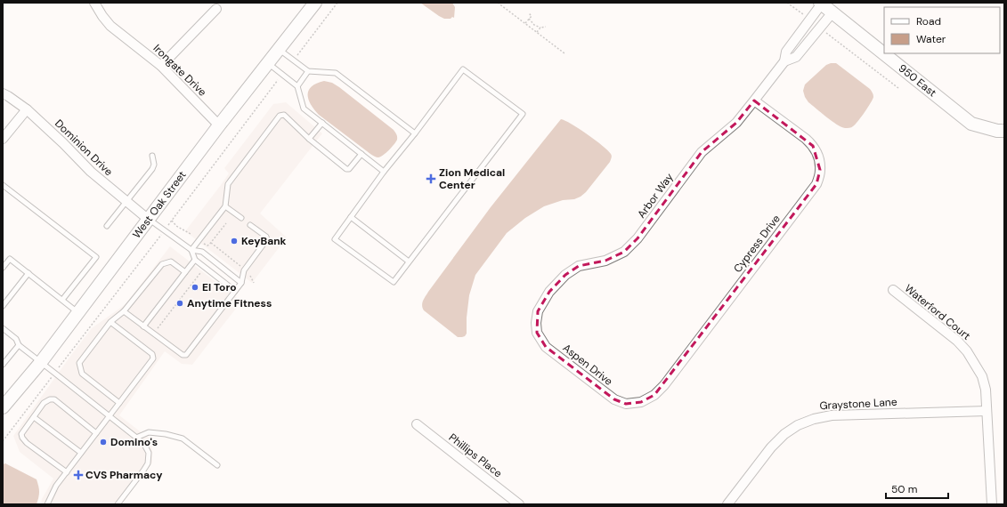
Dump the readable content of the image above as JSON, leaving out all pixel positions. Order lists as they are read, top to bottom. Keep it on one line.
{"streets":{"main road":["950 East","West Oak Street"],"street":["Irongate Drive","Dominion Drive","Arbor Way","Cypress Drive","Waterford Court","Aspen Drive","Graystone Lane","Phillips Place"]},"crossings":[["Irongate Drive","West Oak Street"],["950 East","Arbor Way"],["Dominion Drive","West Oak Street"],["Arbor Way","Cypress Drive"],["Arbor Way","Aspen Drive"],["Cypress Drive","Aspen Drive"],["Waterford Court","Graystone Lane"]],"places":{"health":["Zion Medical Center","CVS Pharmacy"],"other":["KeyBank","El Toro","Anytime Fitness","Domino's"]},"legend":["Road","Water"],"scale_bar":"50 m"}
